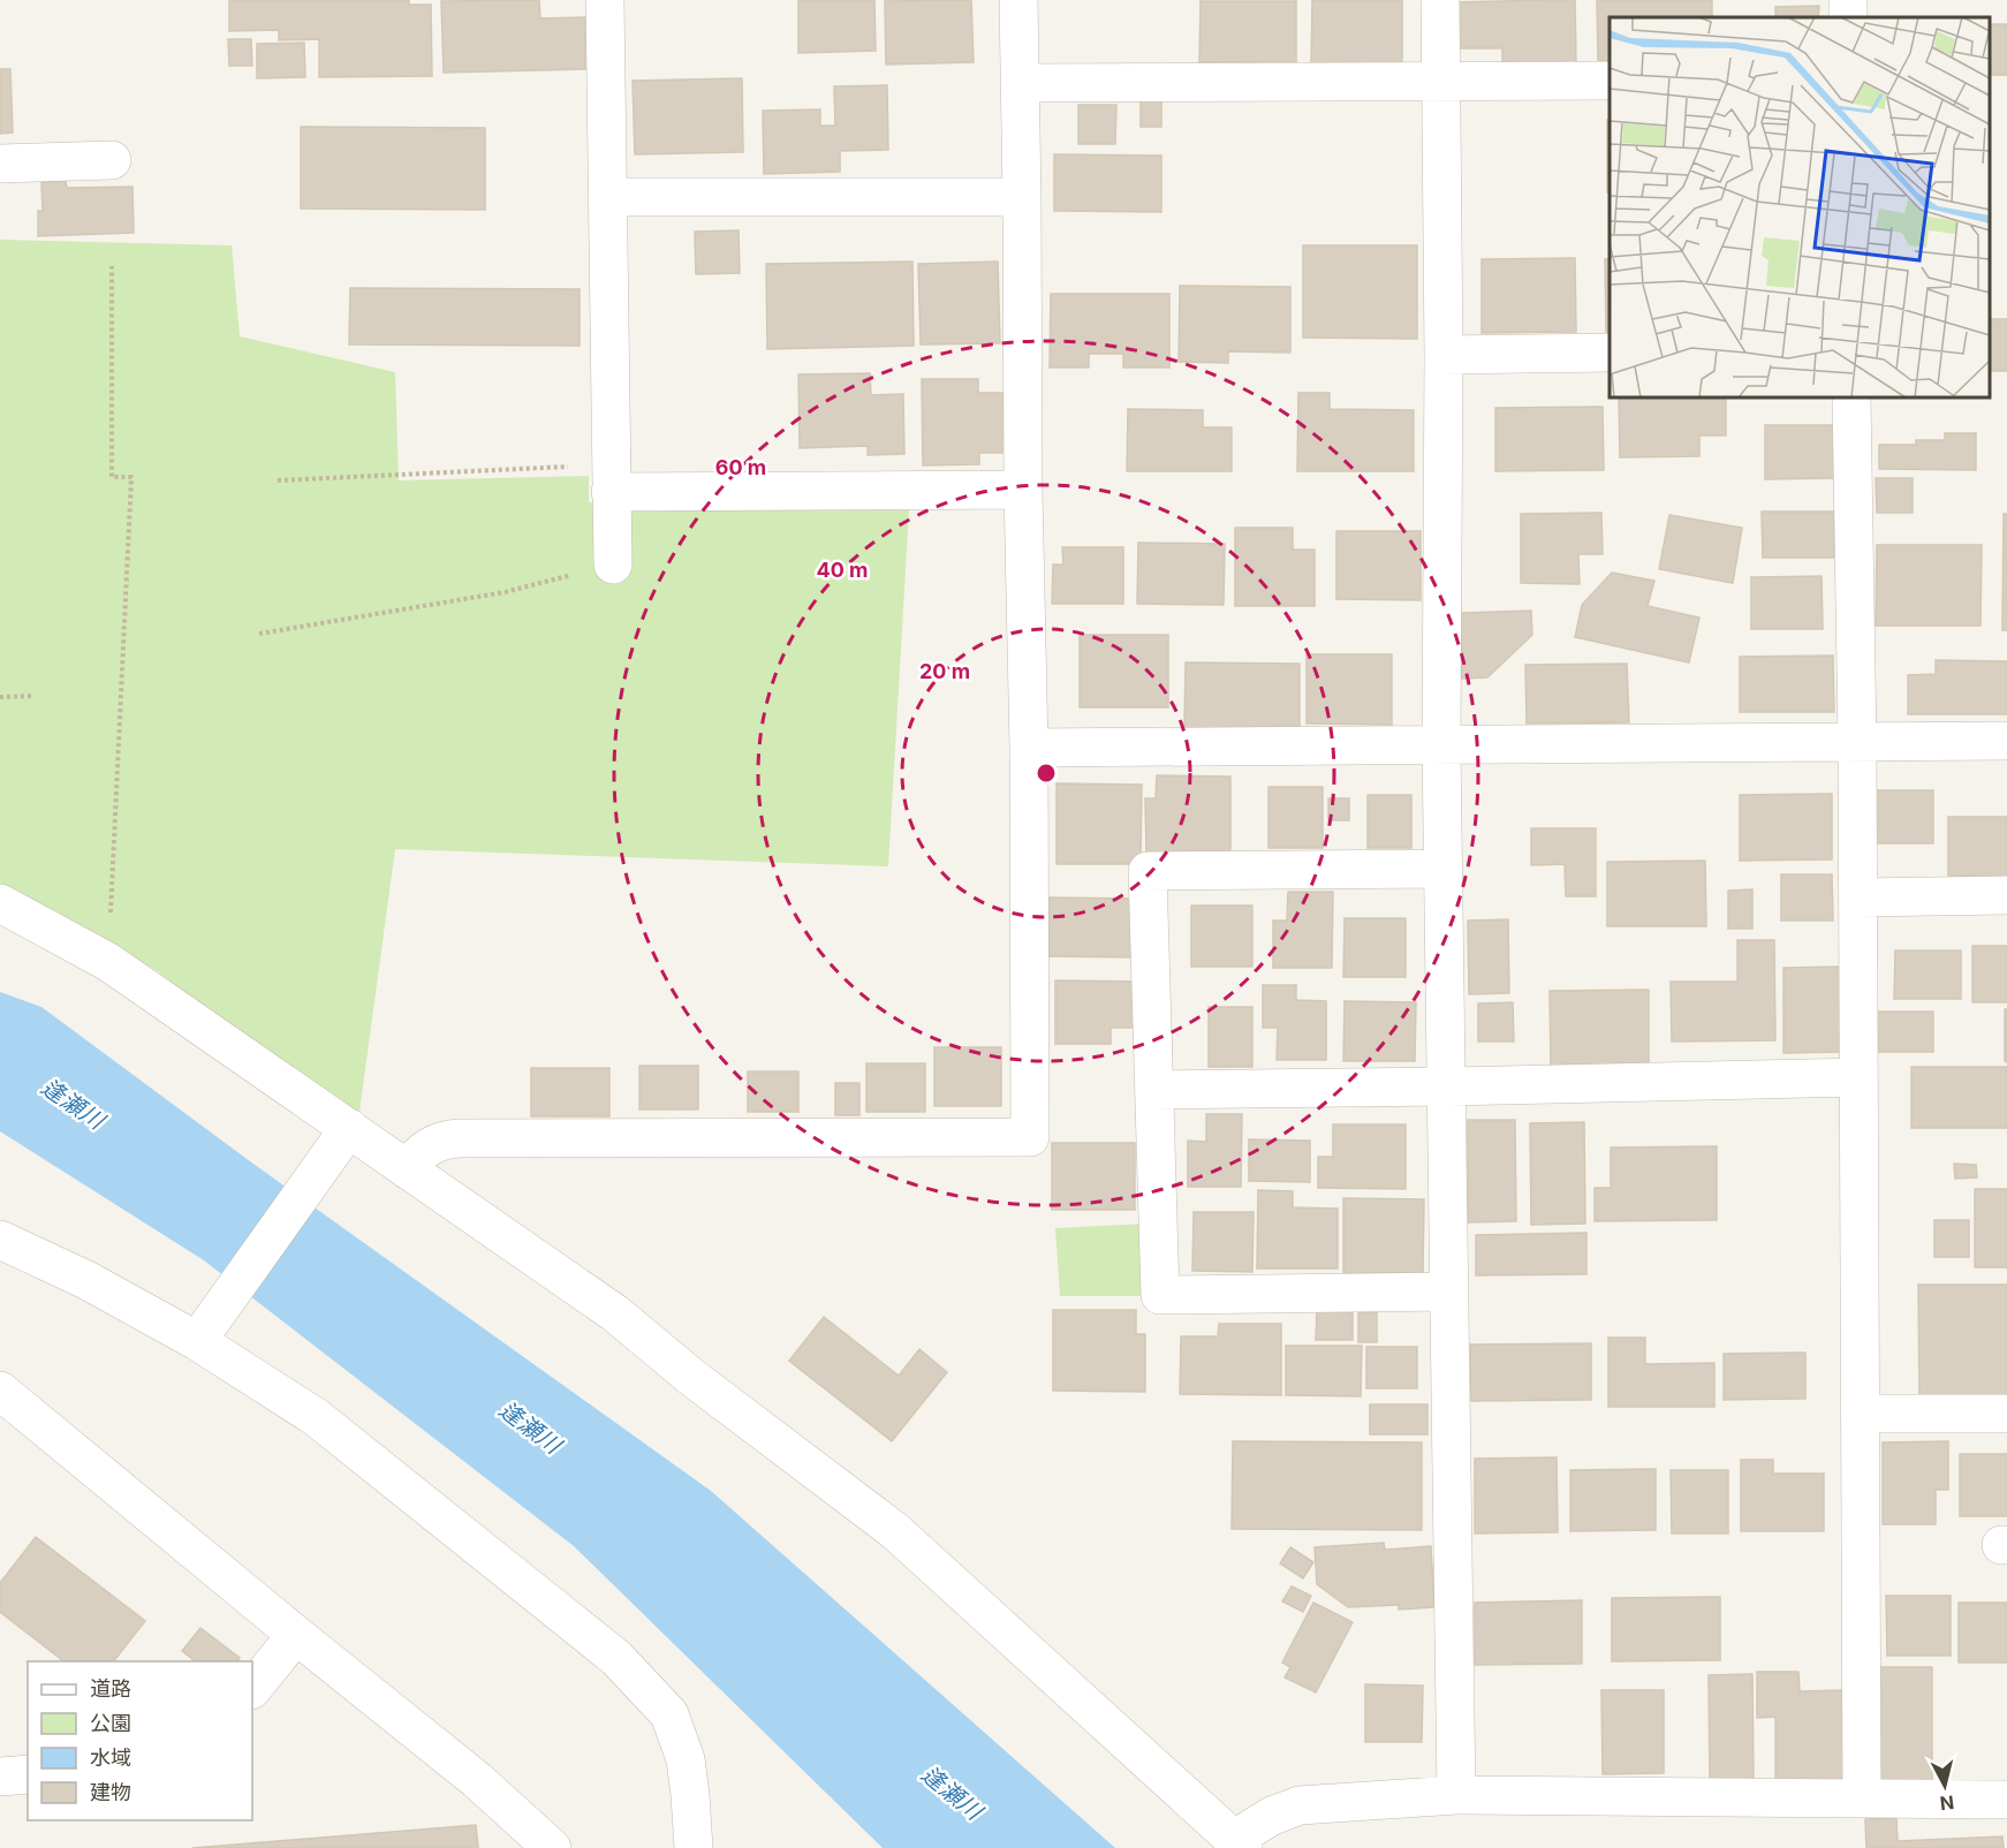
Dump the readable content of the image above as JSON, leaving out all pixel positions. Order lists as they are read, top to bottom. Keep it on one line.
{"water":["逢瀬川"],"legend":["道路","公園","水域","建物"],"north":"bottom","rings":["60 m","40 m","20 m"]}
